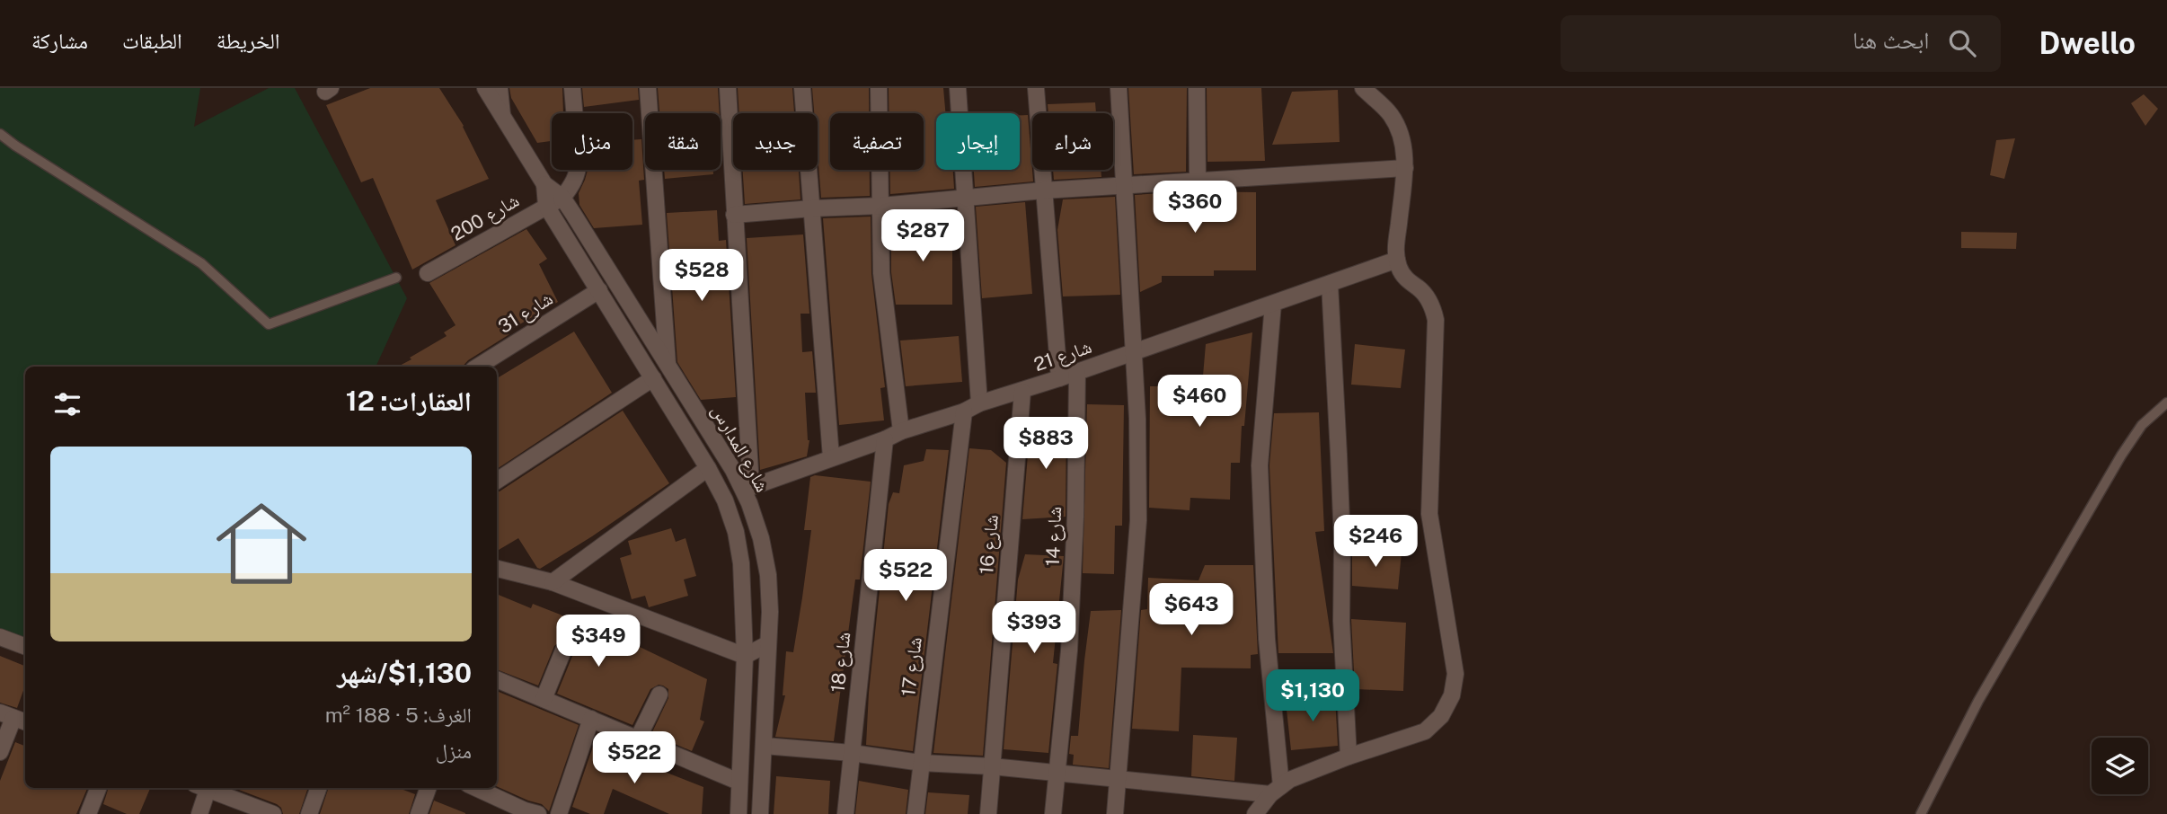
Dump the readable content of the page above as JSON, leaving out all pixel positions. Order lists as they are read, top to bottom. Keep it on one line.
{"streets":{"street":["شارع 200","شارع 31","شارع 21","شارع المدارس","شارع 14","شارع 16","شارع 18","شارع 17"]},"crossings":[["شارع 200","شارع المدارس"],["شارع 31","شارع المدارس"],["شارع 21","شارع المدارس"],["شارع 21","شارع 14"],["شارع 21","شارع 16"],["شارع 21","شارع 18"],["شارع 21","شارع 17"]],"page":{"header":"Dwello","search":"ابحث هنا","nav":["الخريطة","الطبقات","مشاركة"],"chip":["شراء","إيجار","تصفية","جديد","شقة","منزل"],"price":["$360","$287","$528","$460","$883","$246","$522","$643","$393","$349","$1,130","$522"],"heading":"العقارات: 12","list":[{"name":"$1,130/شهر","note":"الغرف: 5 · 188 m² · منزل"}]}}
